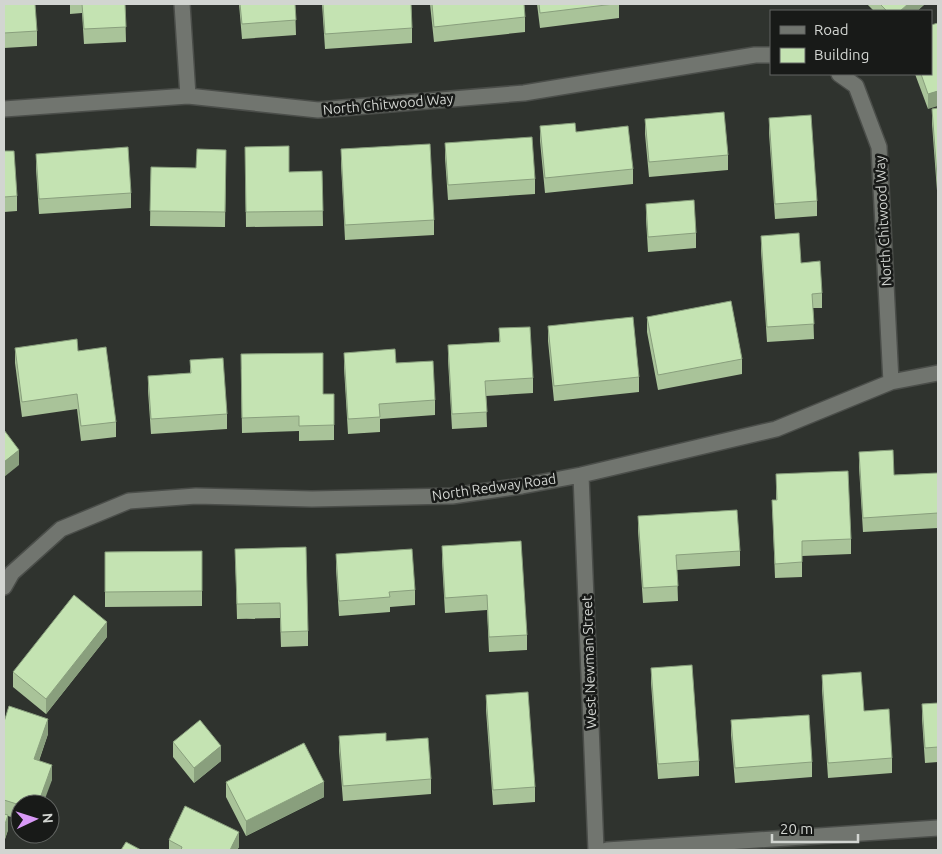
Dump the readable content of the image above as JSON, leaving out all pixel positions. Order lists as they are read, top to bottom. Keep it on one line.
{"streets":{"street":["North Chitwood Way","North Redway Road","West Newman Street"]},"crossings":[["North Chitwood Way","North Redway Road"],["North Redway Road","West Newman Street"]],"legend":["Road","Building"],"scale_bar":"20 m","north":"right"}
